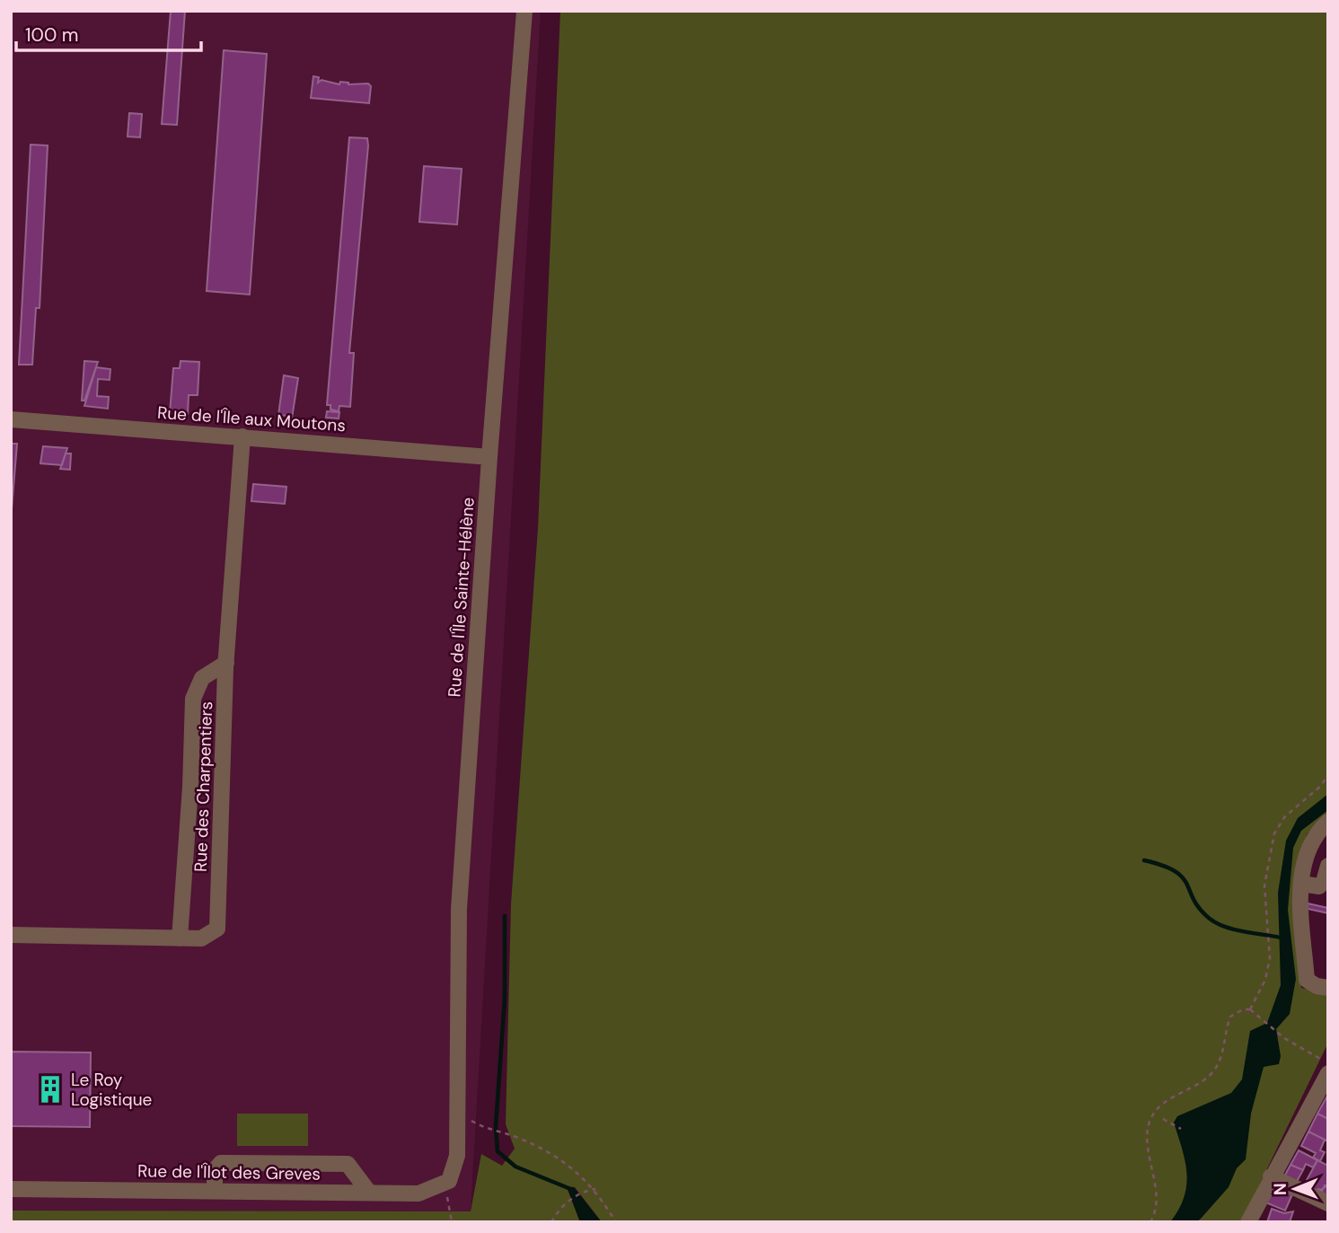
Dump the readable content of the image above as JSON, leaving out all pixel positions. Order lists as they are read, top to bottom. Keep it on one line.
{"streets":{"street":["Rue de l'Île aux Moutons","Rue de l'Île Sainte-Hélène","Rue des Charpentiers","Rue de l'Îlot des Greves"]},"crossings":[["Rue de l'Île aux Moutons","Rue de l'Île Sainte-Hélène"],["Rue de l'Île aux Moutons","Rue des Charpentiers"],["Rue de l'Île Sainte-Hélène","Rue de l'Îlot des Greves"]],"places":{"building":["Le Roy Logistique"]},"scale_bar":"100 m","north":"left"}
